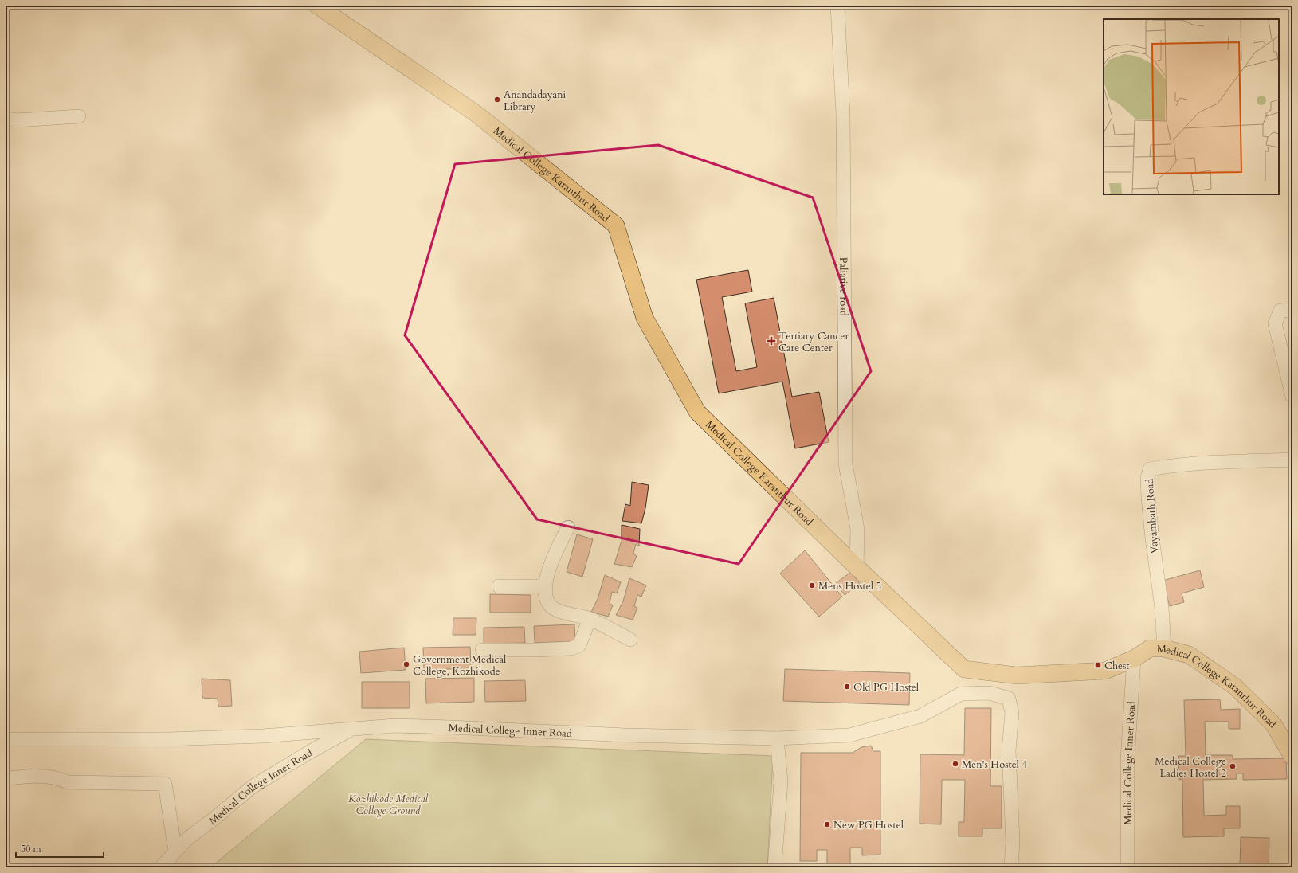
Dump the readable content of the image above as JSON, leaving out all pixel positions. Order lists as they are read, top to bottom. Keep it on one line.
{"streets":{"main road":["Medical College Karanthur Road"],"street":["Paliative road","Vayambath Road","Medical College Inner Road"]},"crossings":[["Medical College Karanthur Road","Paliative road"],["Medical College Karanthur Road","Vayambath Road"],["Medical College Karanthur Road","Medical College Inner Road"]],"parks":["Kozhikode Medical College Ground"],"places":{"other":["Anandadayani Library","Mens Hostel 5","Government Medical College, Kozhikode","Old PG Hostel","Men's Hostel 4","Medical College Ladies Hostel 2","New PG Hostel"],"health":["Tertiary Cancer Care Center"],"transit":["Chest"]},"scale_bar":"50 m"}
